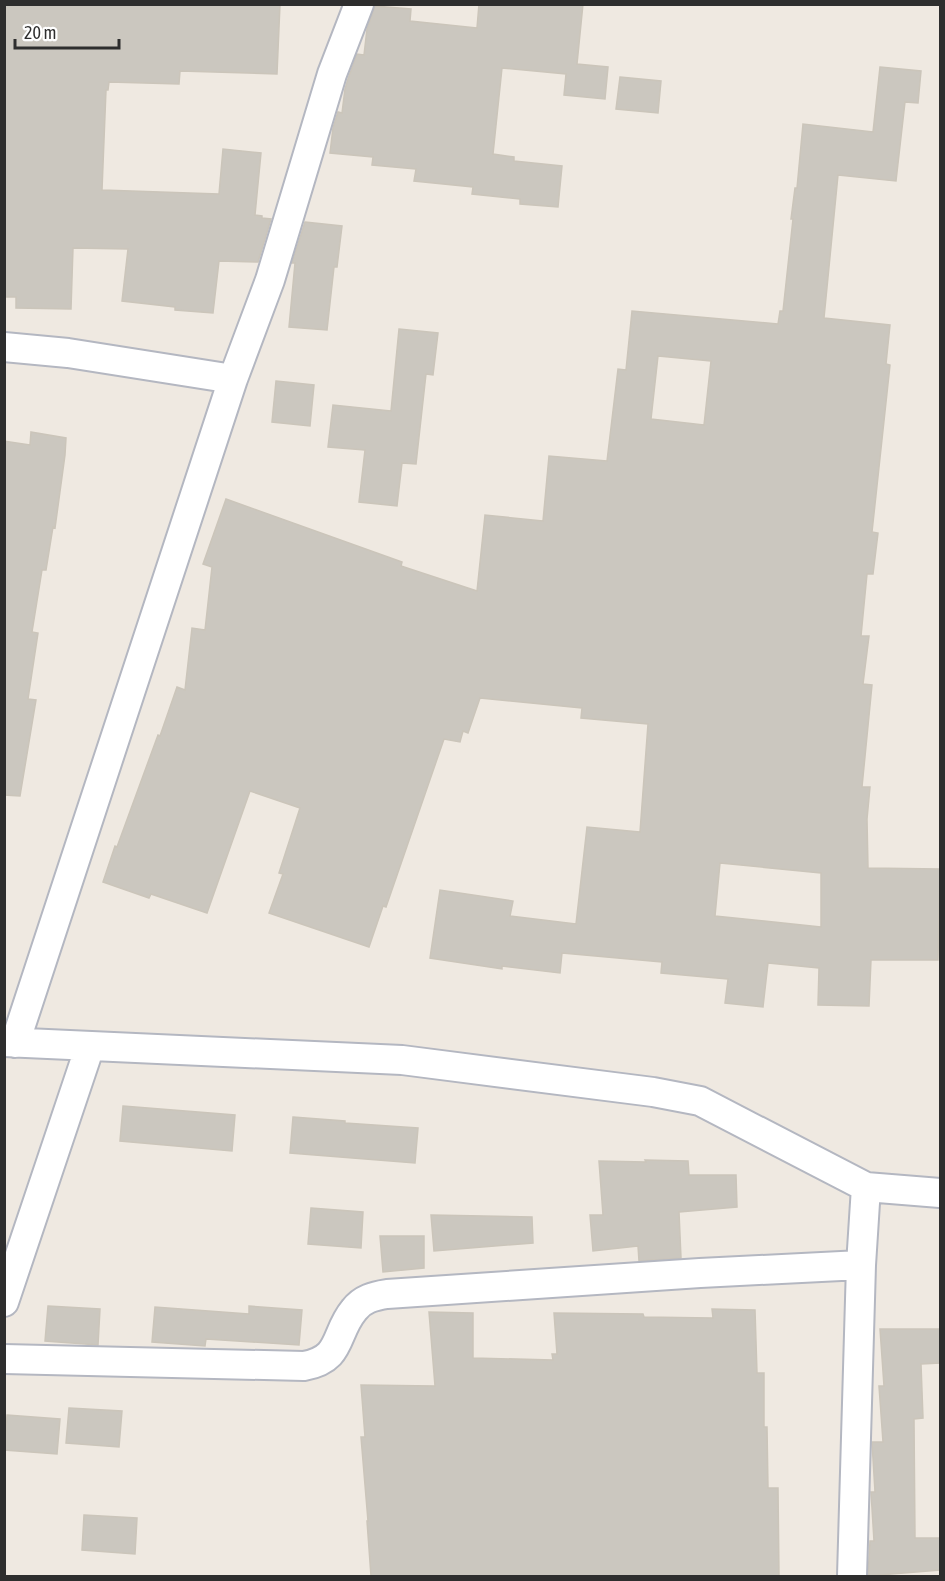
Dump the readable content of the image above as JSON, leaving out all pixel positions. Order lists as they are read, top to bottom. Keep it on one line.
{"scale_bar":"20 m"}
